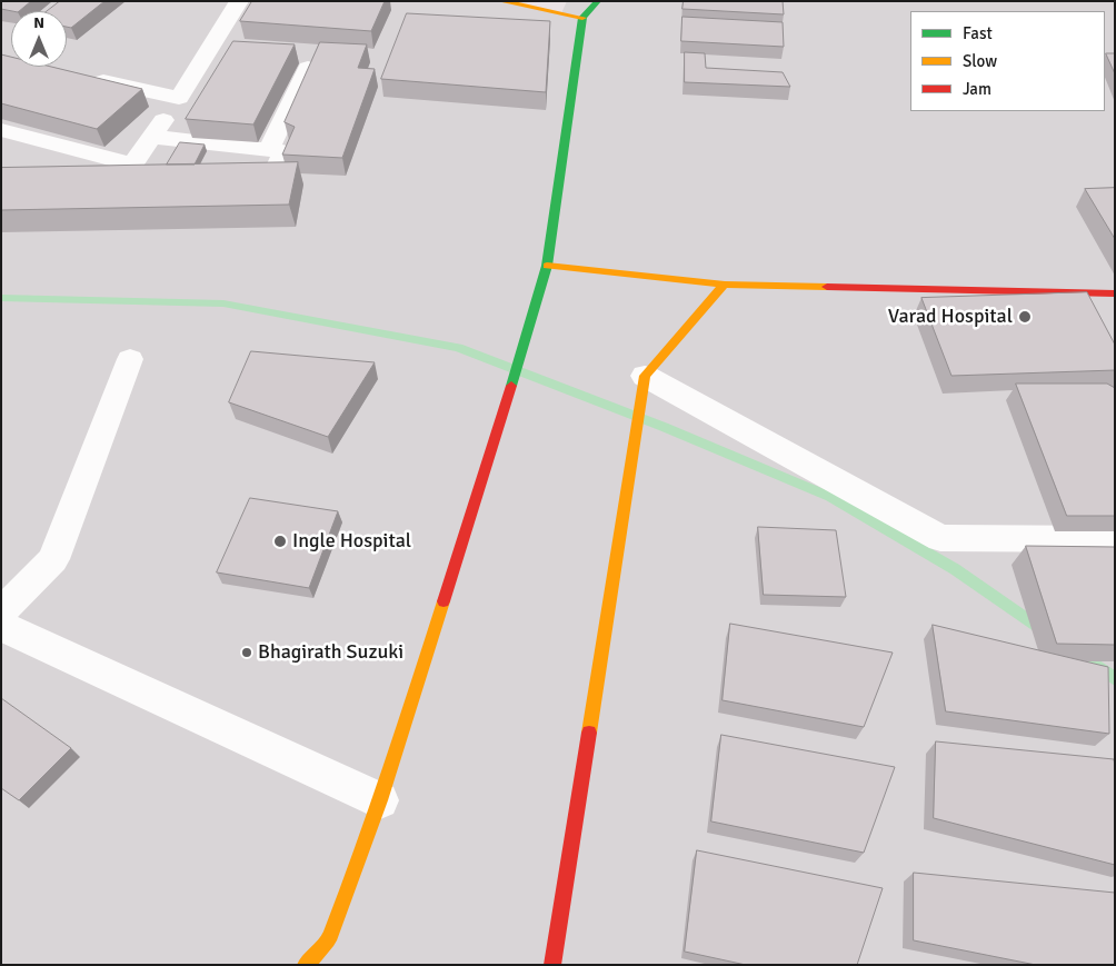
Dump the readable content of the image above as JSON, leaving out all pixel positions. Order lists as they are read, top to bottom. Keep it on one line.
{"places":["Varad Hospital","Ingle Hospital","Bhagirath Suzuki"],"legend":["Fast","Slow","Jam"],"north":"top"}
